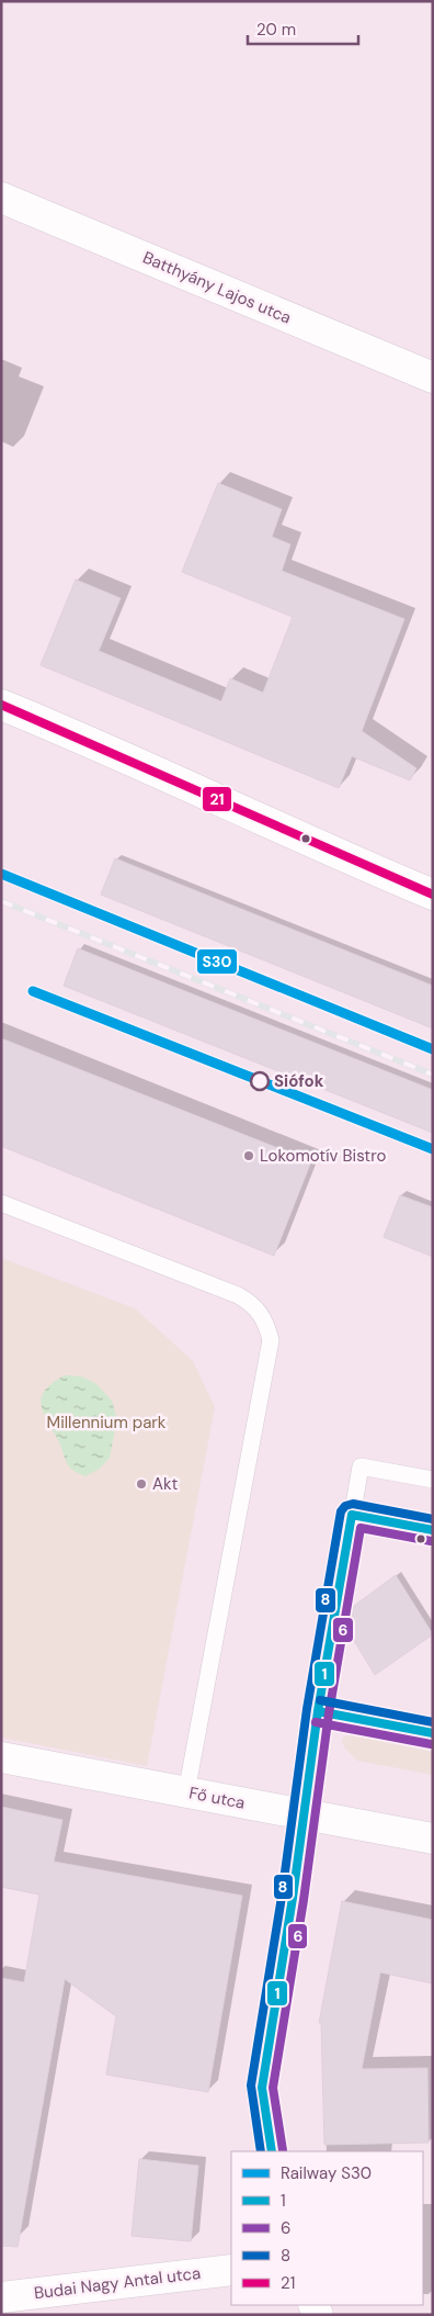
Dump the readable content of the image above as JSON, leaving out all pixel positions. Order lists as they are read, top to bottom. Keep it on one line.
{"streets":{"street":["Batthyány Lajos utca","Fő utca","Budai Nagy Antal utca"]},"parks":["Millennium park"],"places":["Siófok","Lokomotív Bistro","Akt"],"lines":["transit line 21","rail line S30","transit line 8","transit line 1","transit line 6"],"legend":["Railway S30","1","6","8","21"],"scale_bar":"20 m"}
